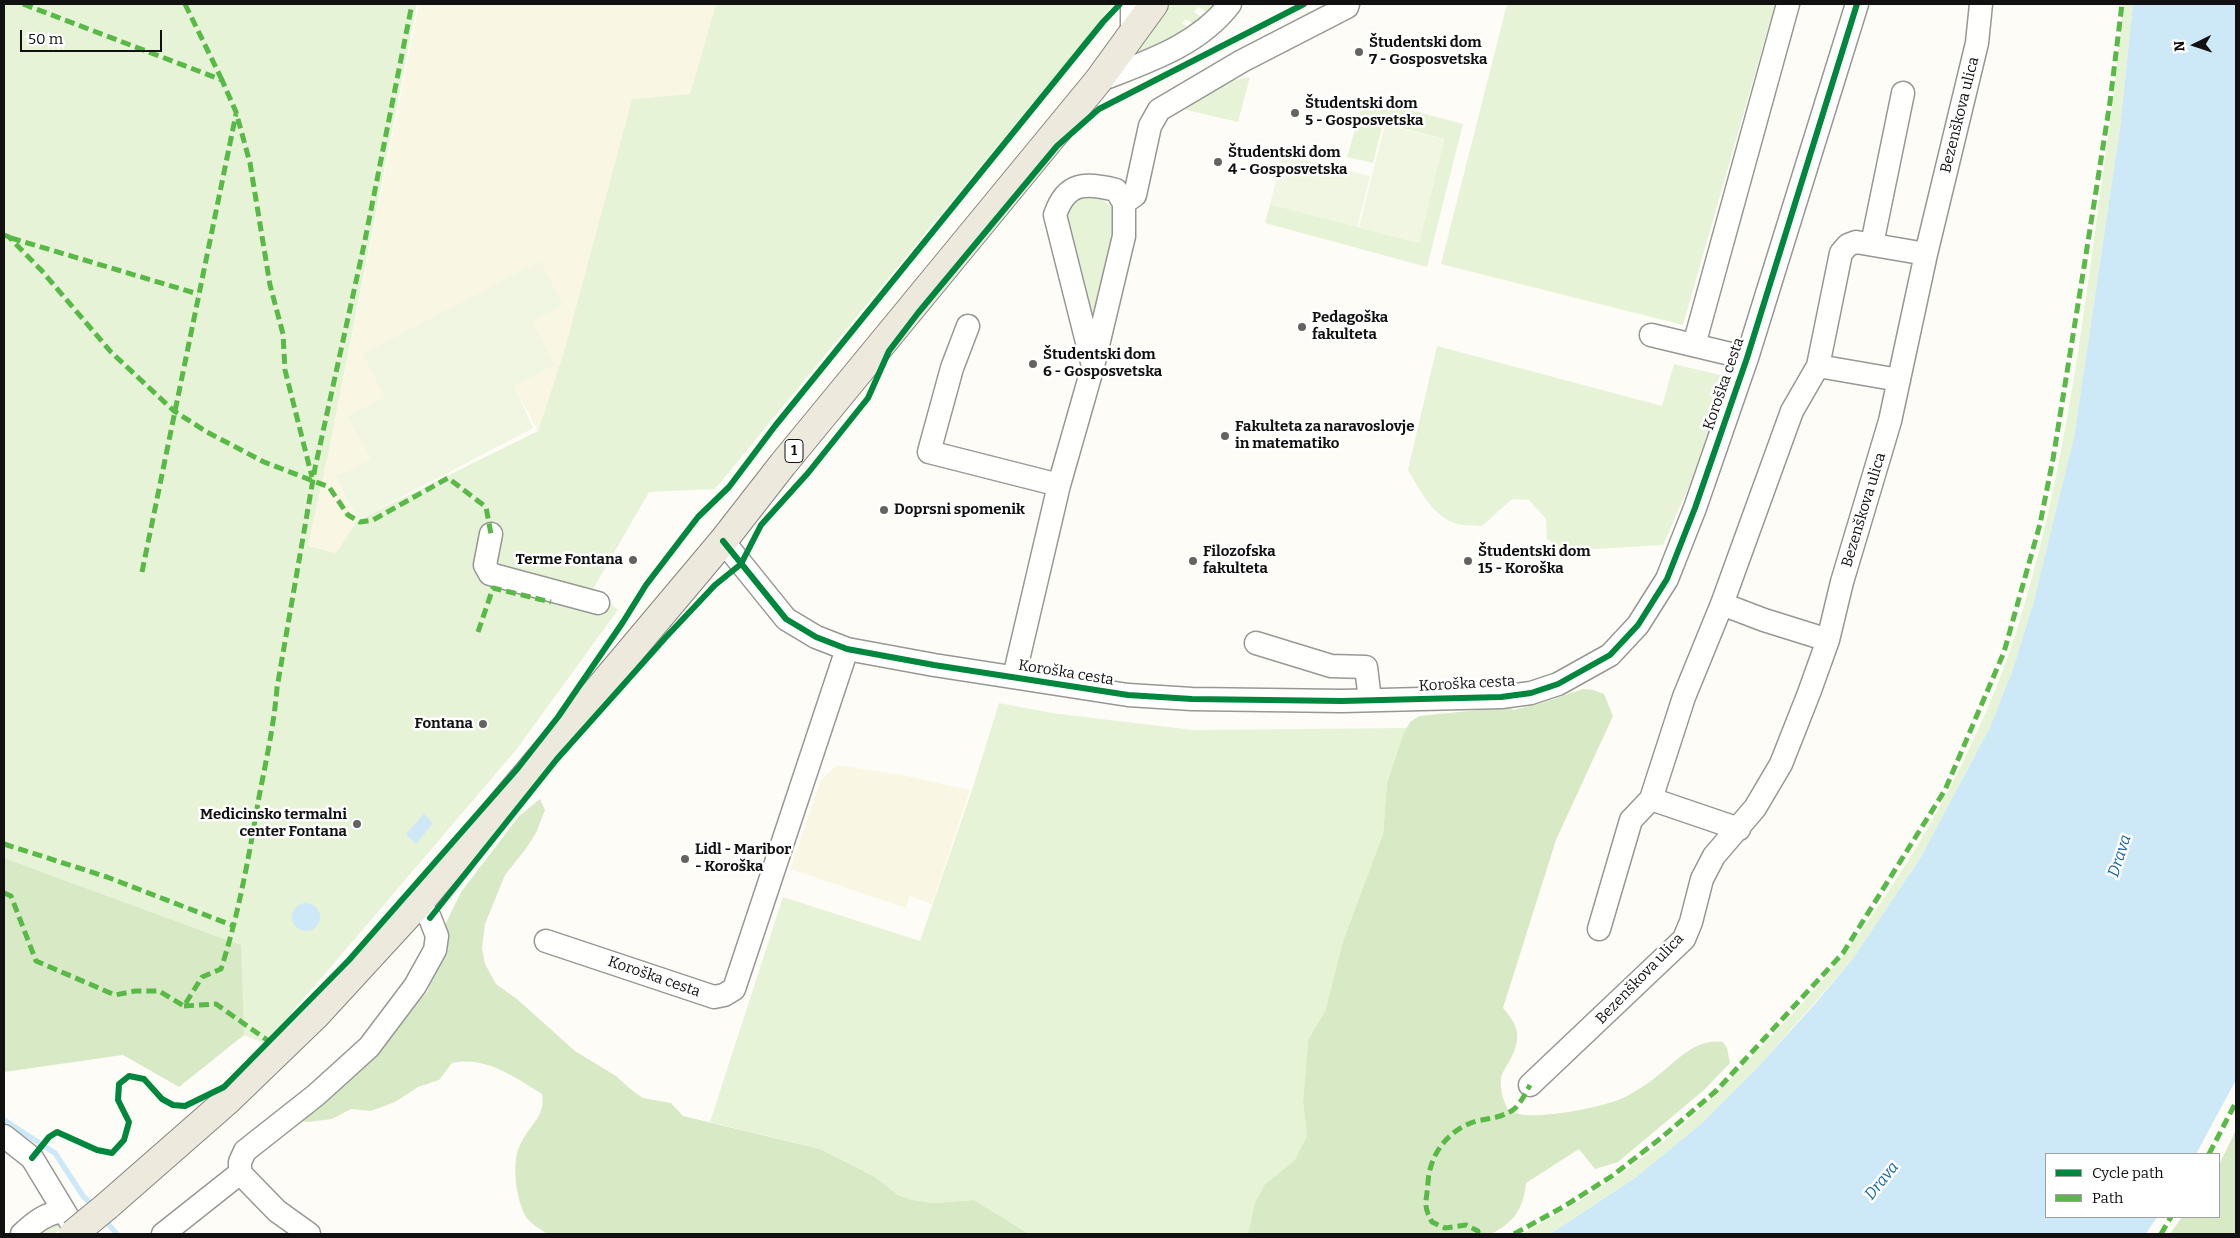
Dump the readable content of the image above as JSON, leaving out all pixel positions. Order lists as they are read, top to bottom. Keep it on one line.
{"streets":{"main road":["1"],"street":["Bezenškova ulica","Koroška cesta"]},"crossings":[["Koroška cesta","1"]],"water":["Drava"],"places":["Študentski dom 7 - Gosposvetska","Študentski dom 5 - Gosposvetska","Študentski dom 4 - Gosposvetska","Pedagoška fakulteta","Študentski dom 6 - Gosposvetska","Fakulteta za naravoslovje in matematiko","Doprsni spomenik","Terme Fontana","Filozofska fakulteta","Študentski dom 15 - Koroška","Fontana","Medicinsko termalni center Fontana","Lidl - Maribor - Koroška"],"legend":["Cycle path","Path"],"scale_bar":"50 m","north":"left"}
